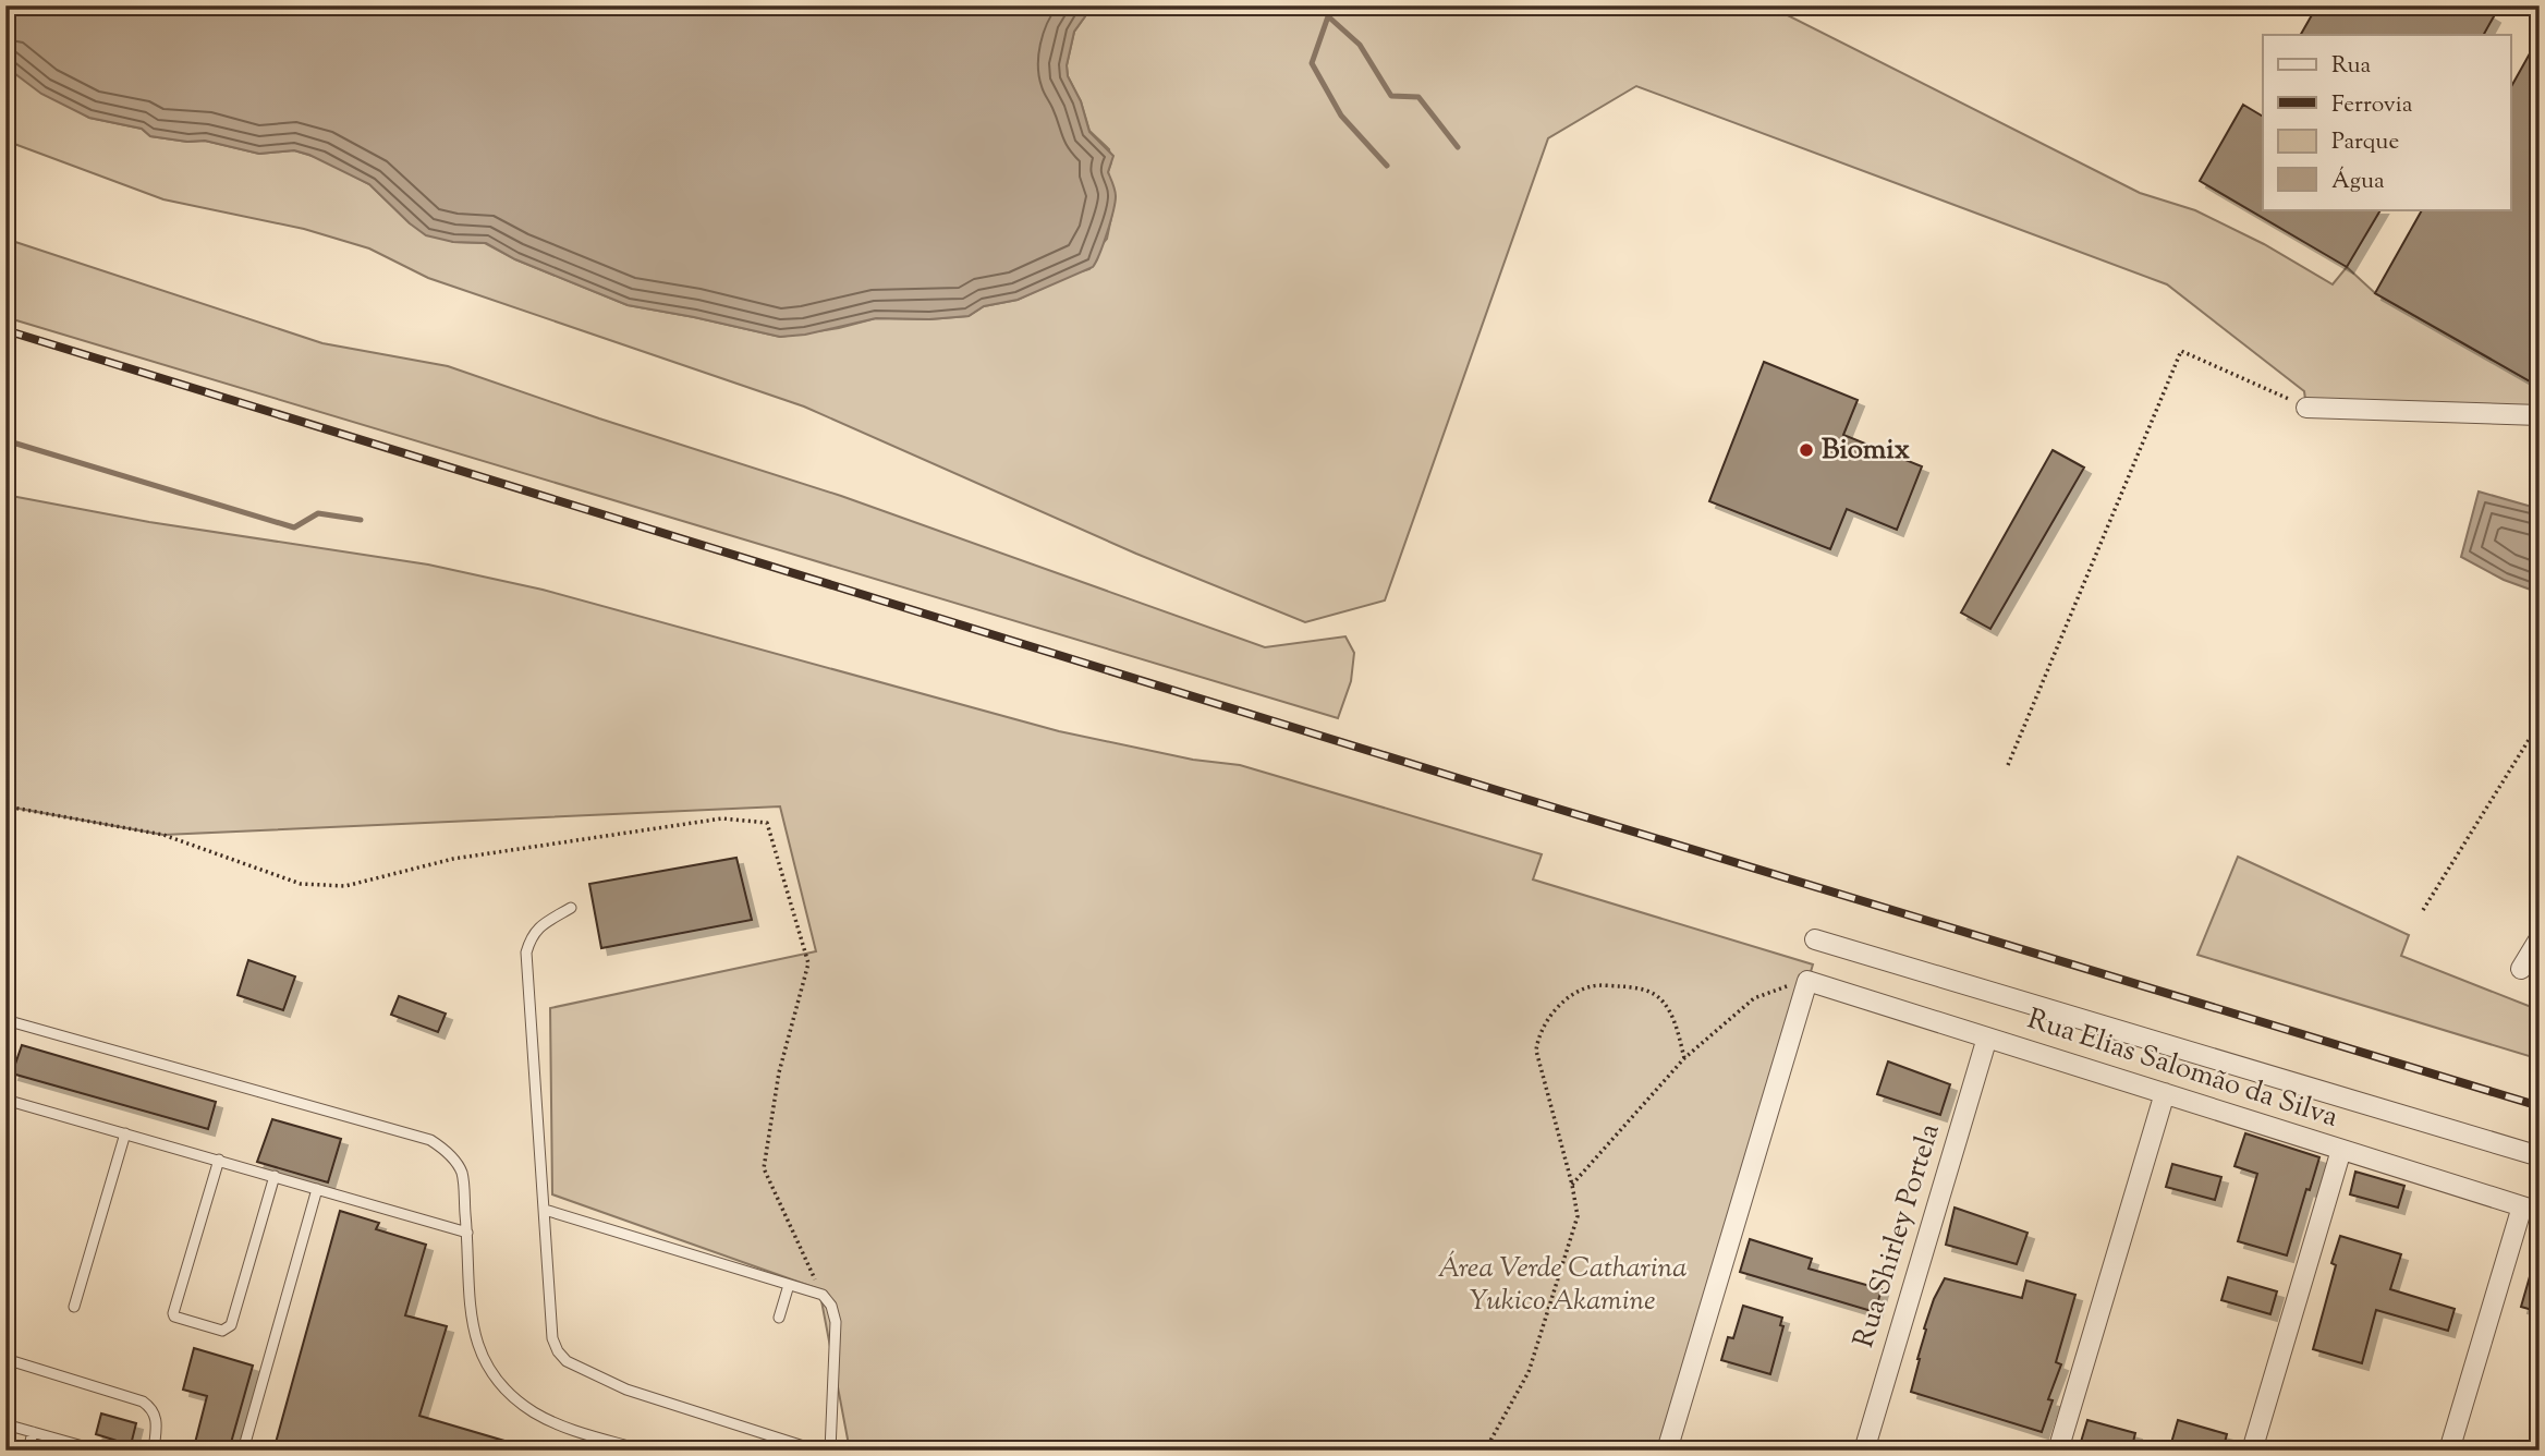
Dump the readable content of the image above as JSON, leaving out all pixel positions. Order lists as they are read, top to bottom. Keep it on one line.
{"streets":{"street":["Rua Elias Salomão da Silva","Rua Shirley Portela"]},"crossings":[["Rua Elias Salomão da Silva","Rua Shirley Portela"]],"parks":["Área Verde Catharina Yukico Akamine"],"places":["Biomix"],"legend":["Rua","Ferrovia","Parque","Água"]}
